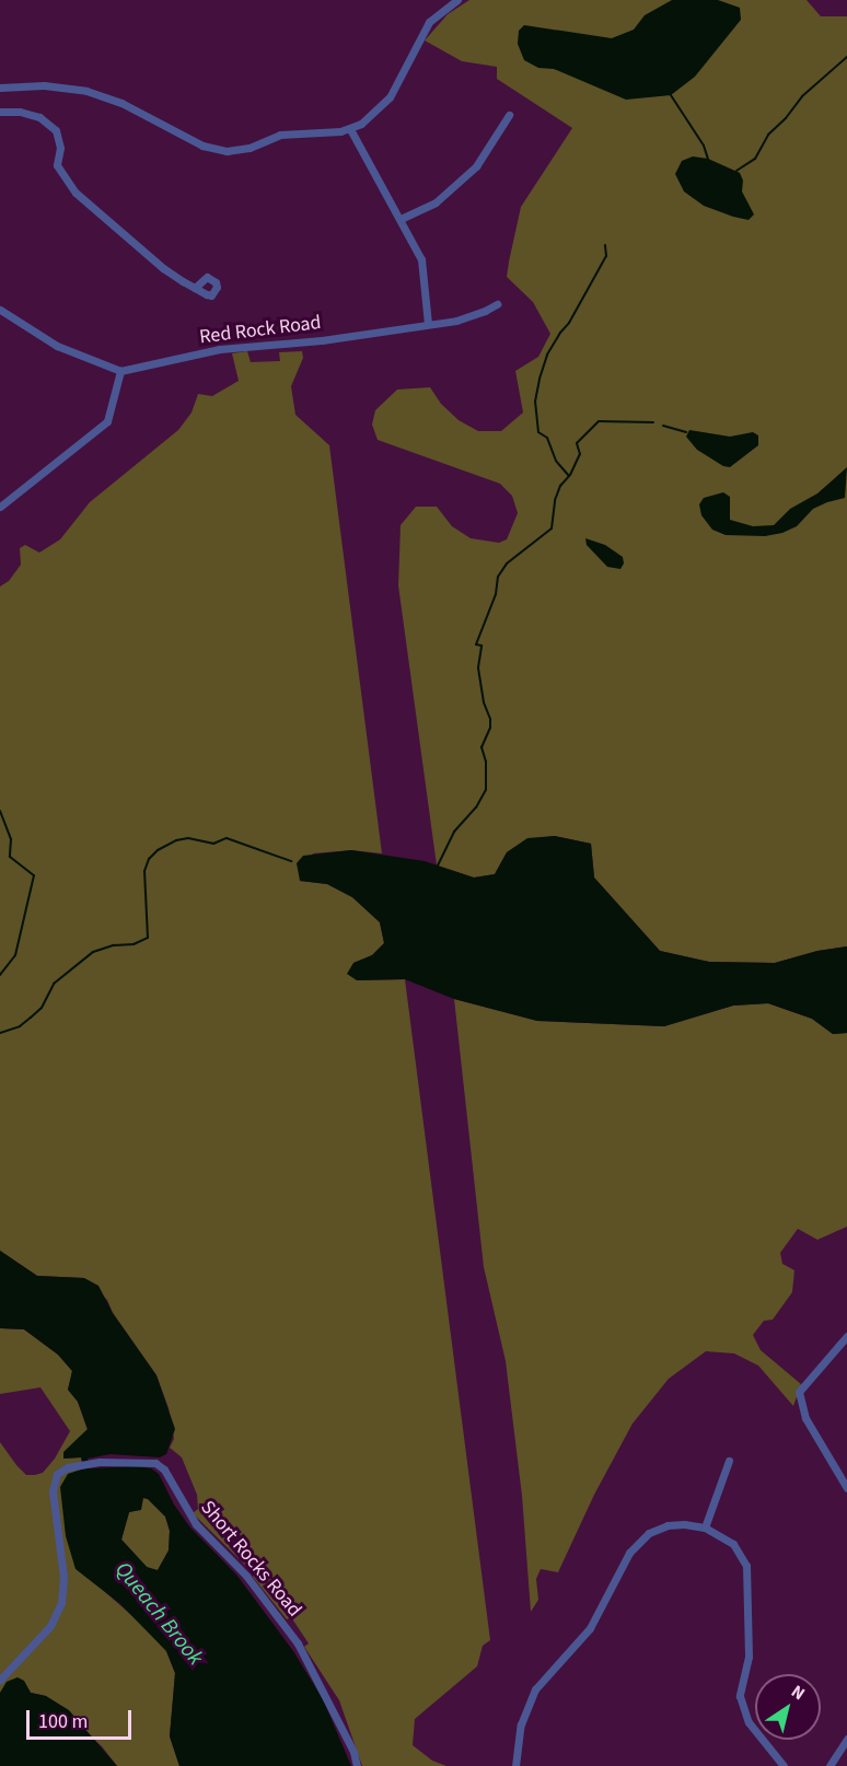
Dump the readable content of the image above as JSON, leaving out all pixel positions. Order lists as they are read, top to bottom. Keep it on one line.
{"streets":{"street":["Red Rock Road","Short Rocks Road"]},"water":["Queach Brook"],"scale_bar":"100 m","north":"top right"}
